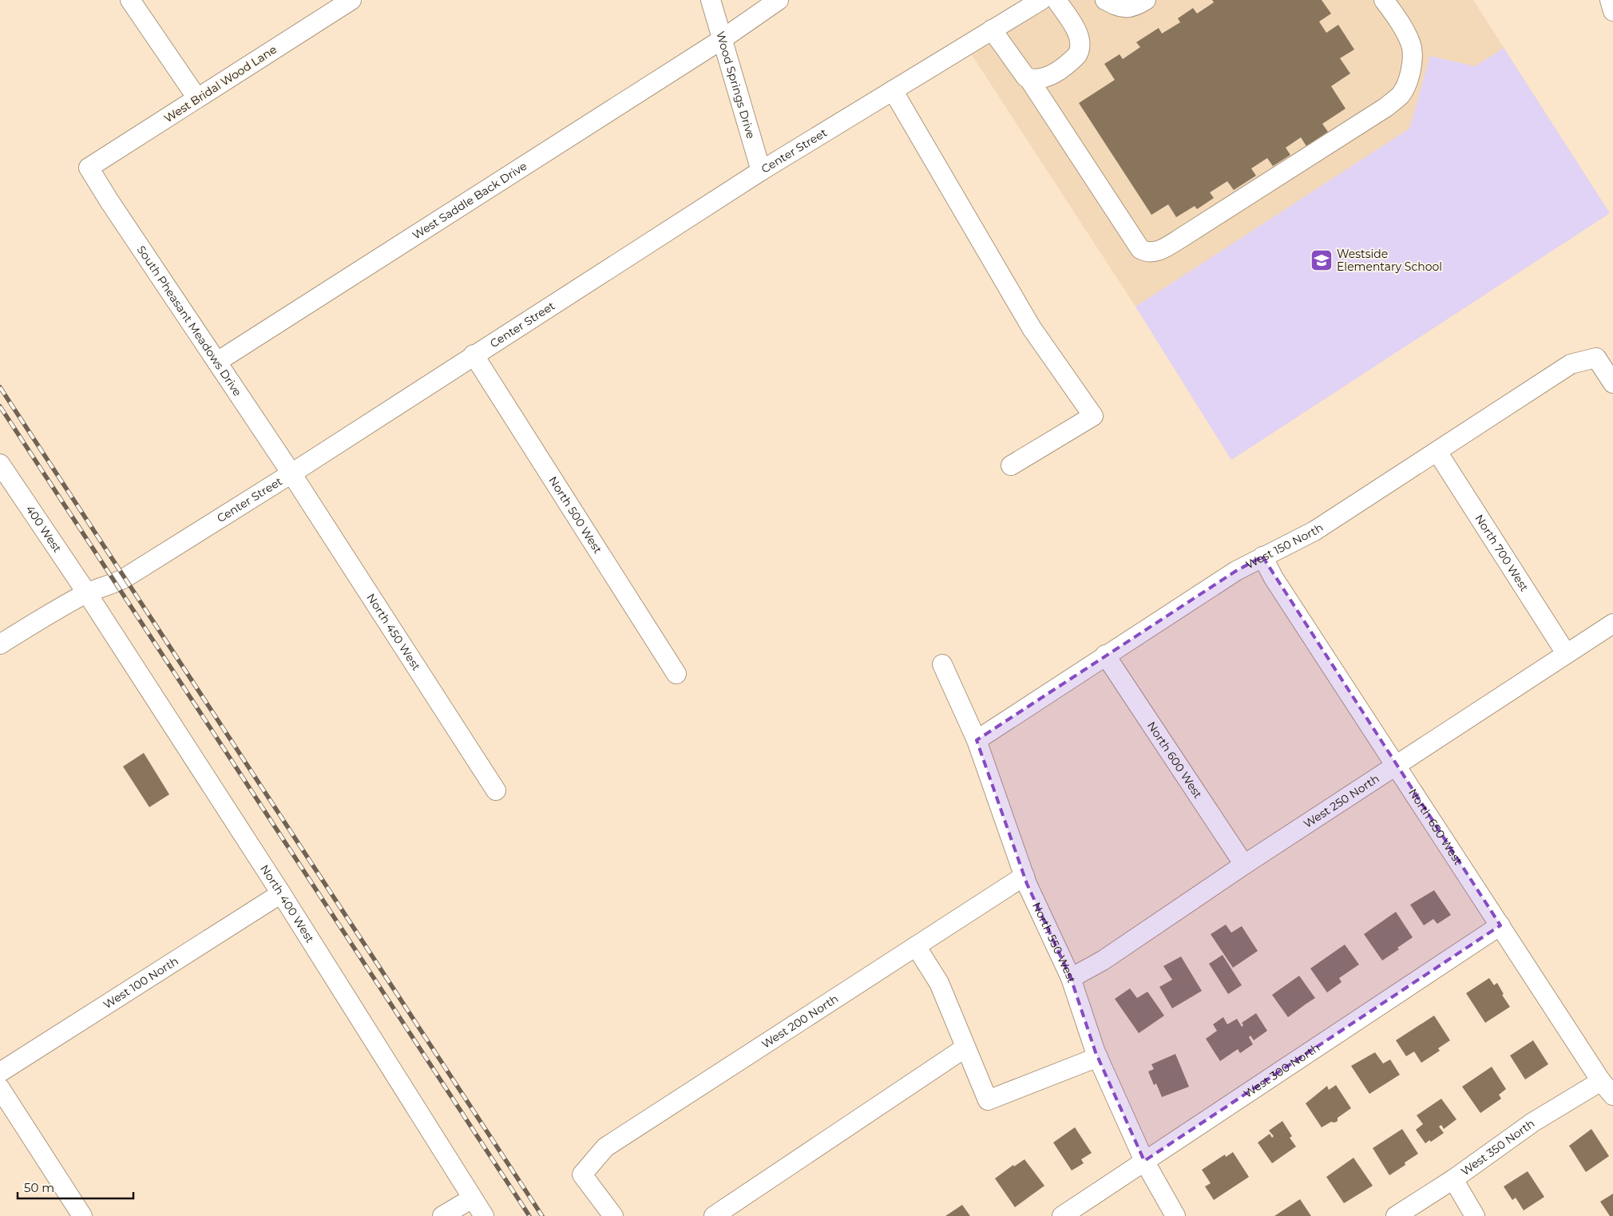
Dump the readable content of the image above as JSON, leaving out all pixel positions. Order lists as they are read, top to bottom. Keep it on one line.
{"streets":{"street":["West Bridal Wood Lane","Wood Springs Drive","Center Street","West Saddle Back Drive","South Pheasant Meadows Drive","North 500 West","400 West","West 150 North","North 700 West","North 450 West","North 600 West","West 250 North","North 650 West","North 400 West","North 550 West","West 100 North","West 200 North","West 300 North","West 350 North"]},"crossings":[["West Bridal Wood Lane","South Pheasant Meadows Drive"],["Wood Springs Drive","Center Street"],["Wood Springs Drive","West Saddle Back Drive"],["Center Street","South Pheasant Meadows Drive"],["Center Street","North 500 West"],["Center Street","400 West"],["Center Street","North 450 West"],["Center Street","North 400 West"],["West Saddle Back Drive","South Pheasant Meadows Drive"],["South Pheasant Meadows Drive","North 450 West"],["400 West","North 400 West"],["West 150 North","North 700 West"],["West 150 North","North 600 West"],["West 150 North","North 650 West"],["West 150 North","North 550 West"],["North 700 West","West 250 North"],["North 600 West","West 250 North"],["West 250 North","North 650 West"],["West 250 North","North 550 West"],["North 650 West","West 300 North"],["North 650 West","West 350 North"],["North 400 West","West 100 North"],["North 550 West","West 200 North"],["North 550 West","West 300 North"]],"places":{"school or university":["Westside Elementary School"]},"scale_bar":"50 m"}
